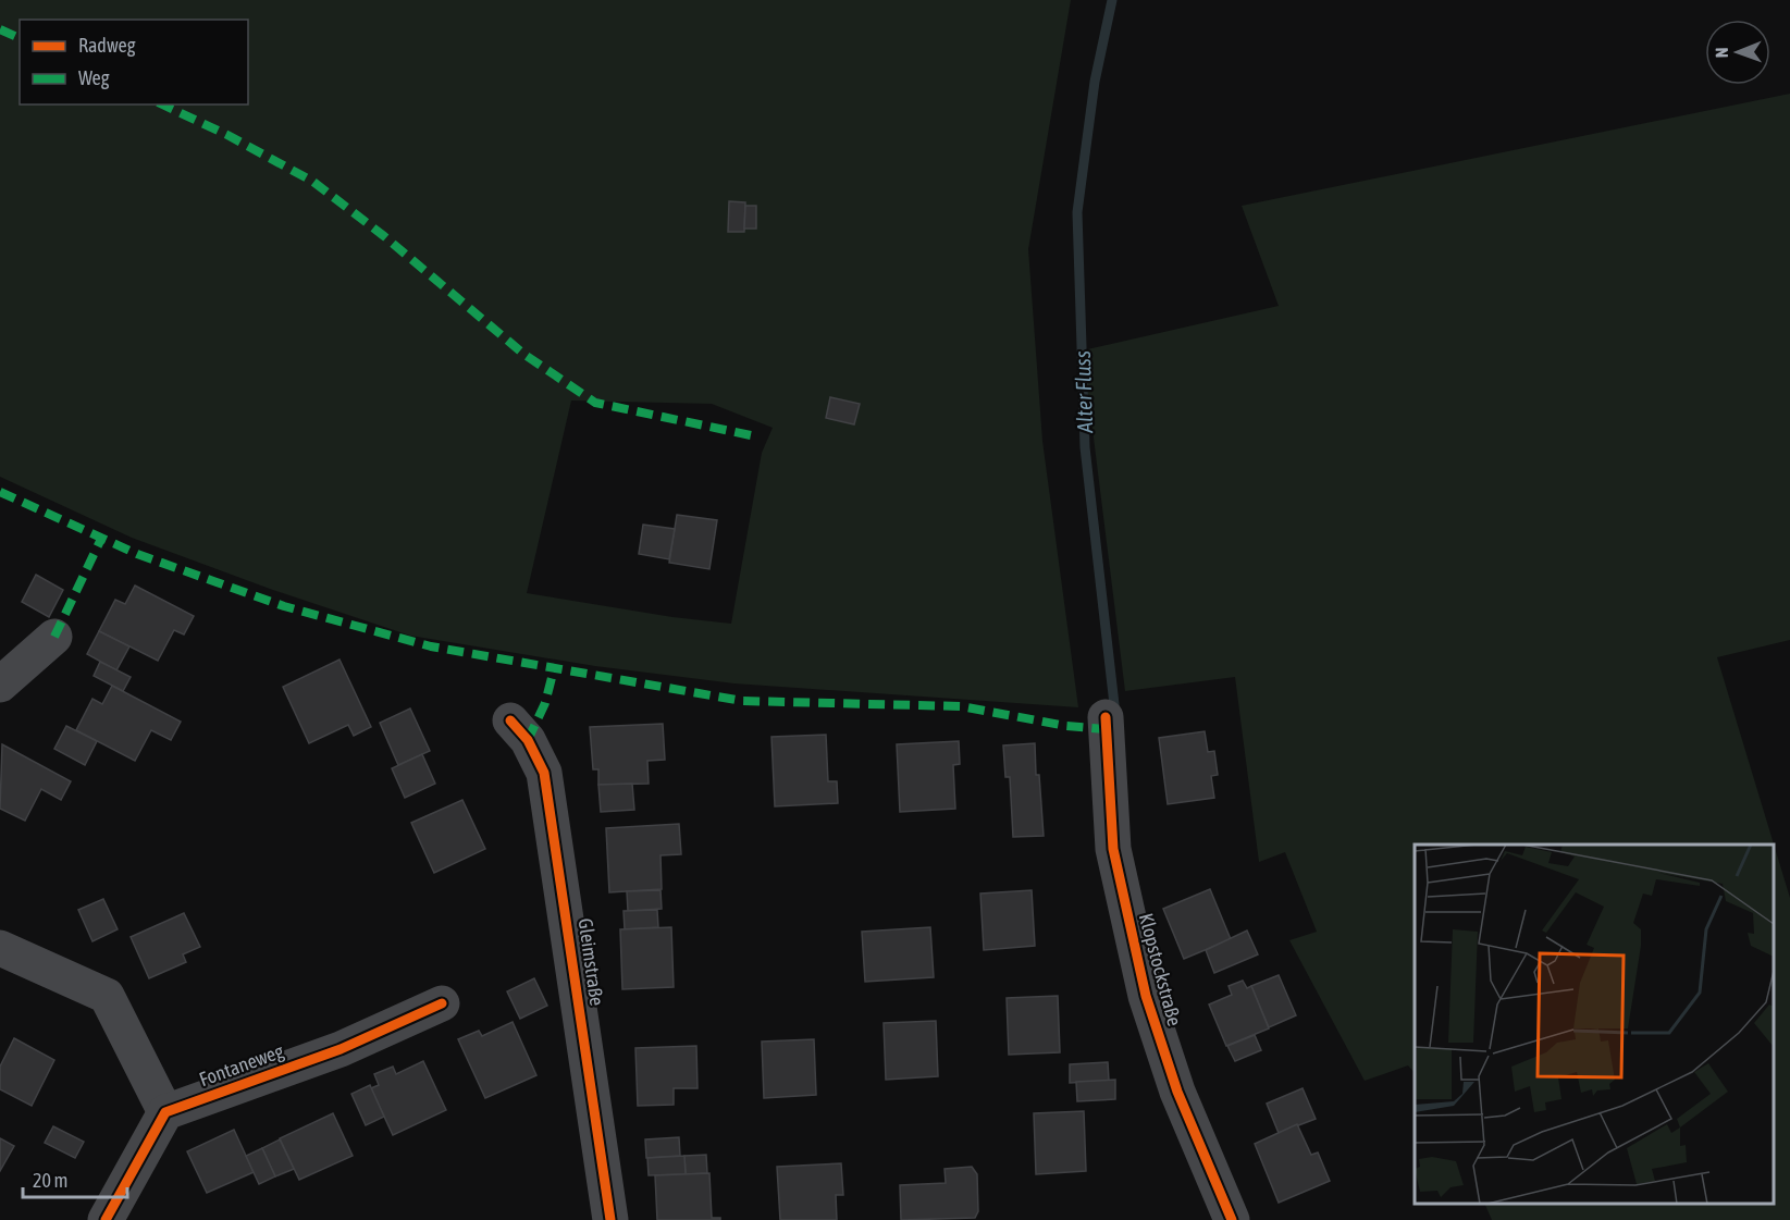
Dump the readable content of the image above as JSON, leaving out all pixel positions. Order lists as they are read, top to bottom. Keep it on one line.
{"streets":{"street":["Gleimstraße","Klopstockstraße","Fontaneweg"]},"water":["Alter Fluss"],"legend":["Radweg","Weg"],"scale_bar":"20 m","north":"left"}
